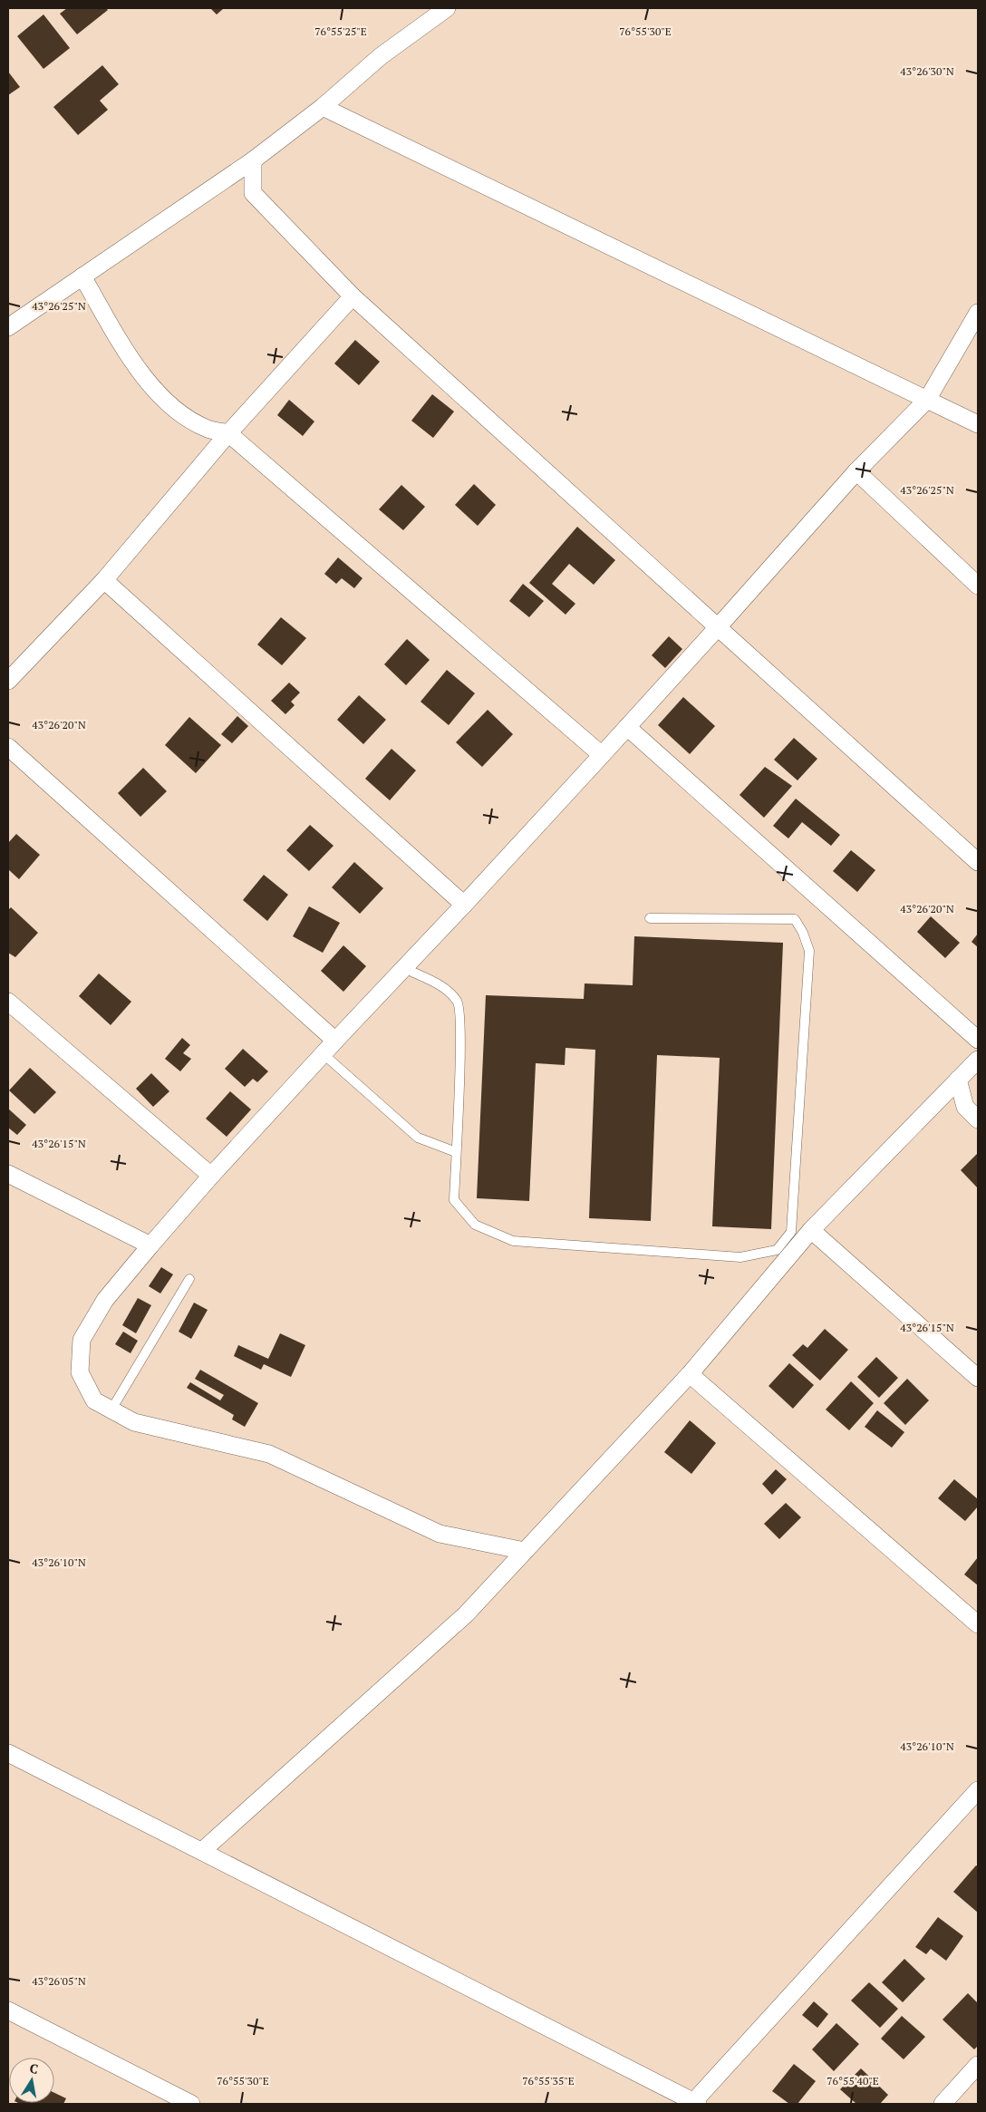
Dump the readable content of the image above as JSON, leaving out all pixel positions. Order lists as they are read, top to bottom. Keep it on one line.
{"north":"top","coordinates":["76°55'25\"E","76°55'30\"E","43°26'30\"N","43°26'25\"N","43°26'20\"N","43°26'15\"N","43°26'10\"N","43°26'05\"N","76°55'35\"E","76°55'40\"E"]}
